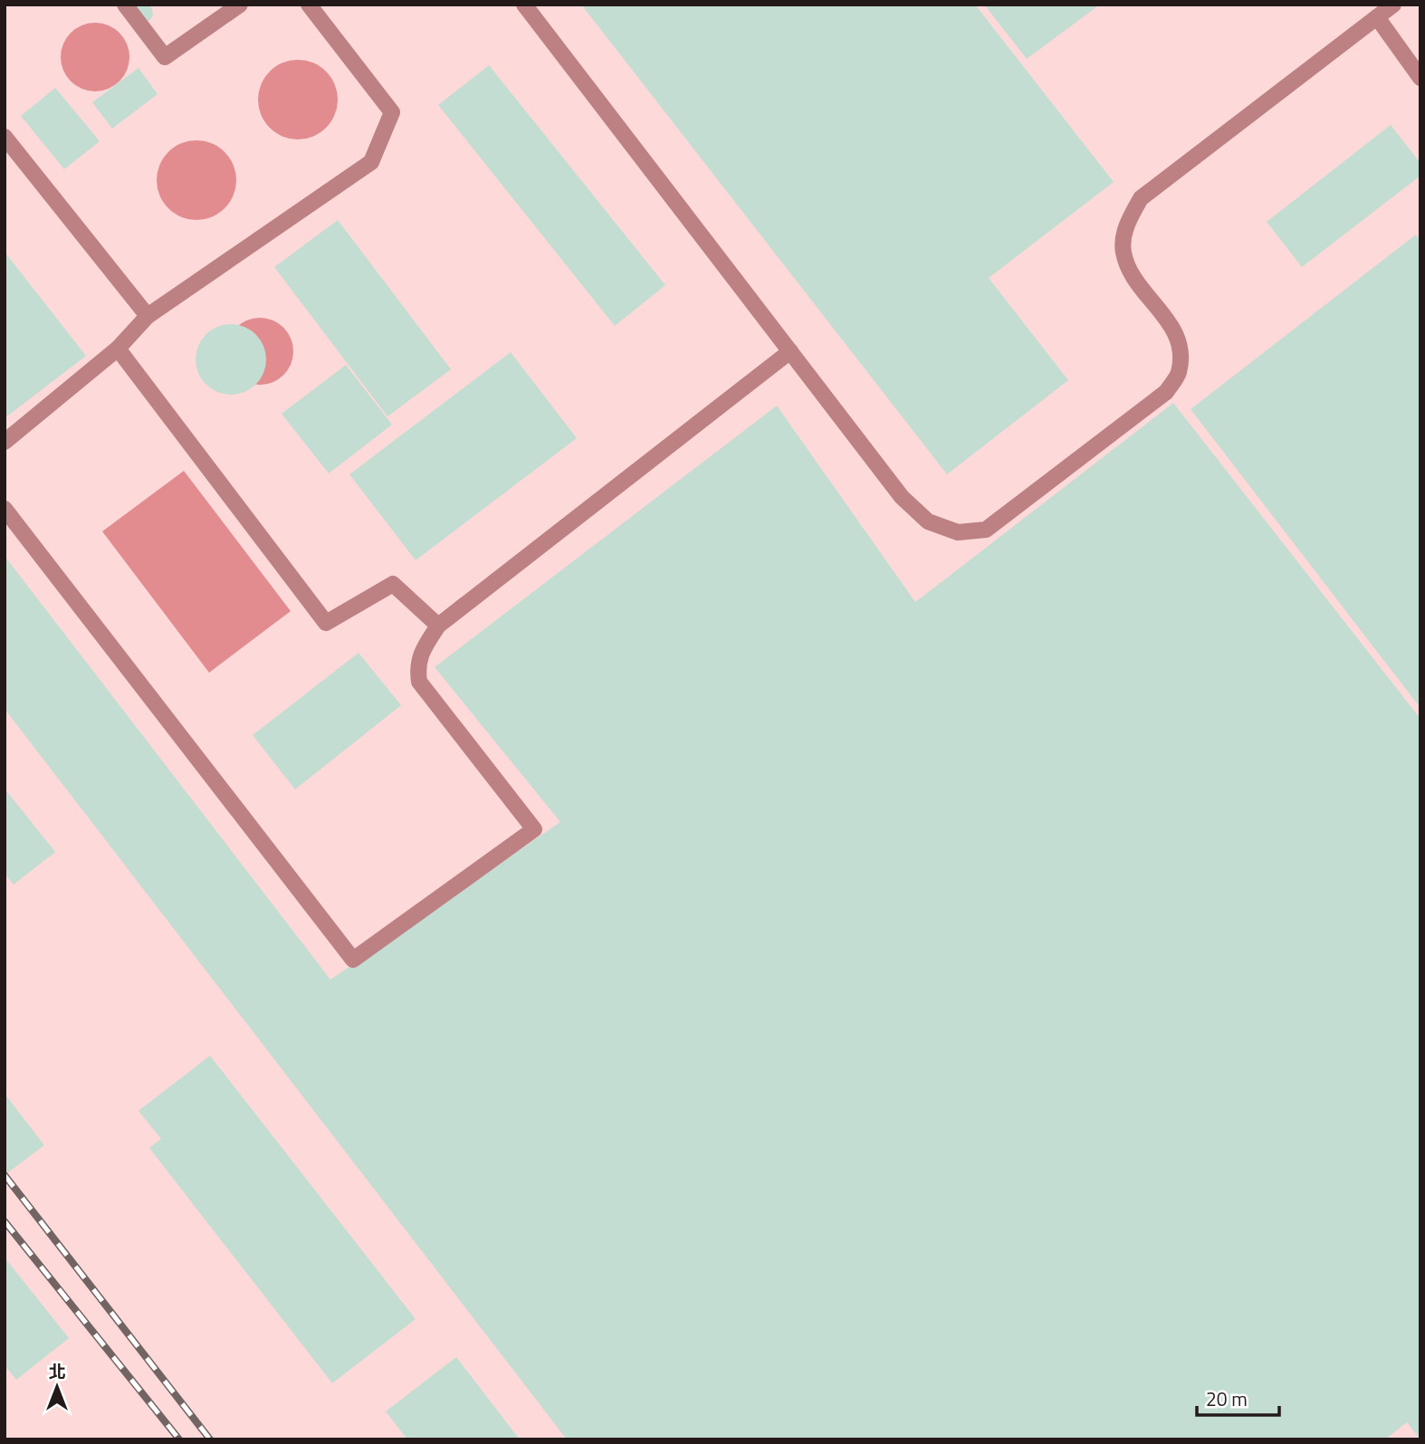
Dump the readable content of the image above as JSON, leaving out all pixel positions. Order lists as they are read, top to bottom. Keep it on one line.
{"scale_bar":"20 m","north":"top"}
